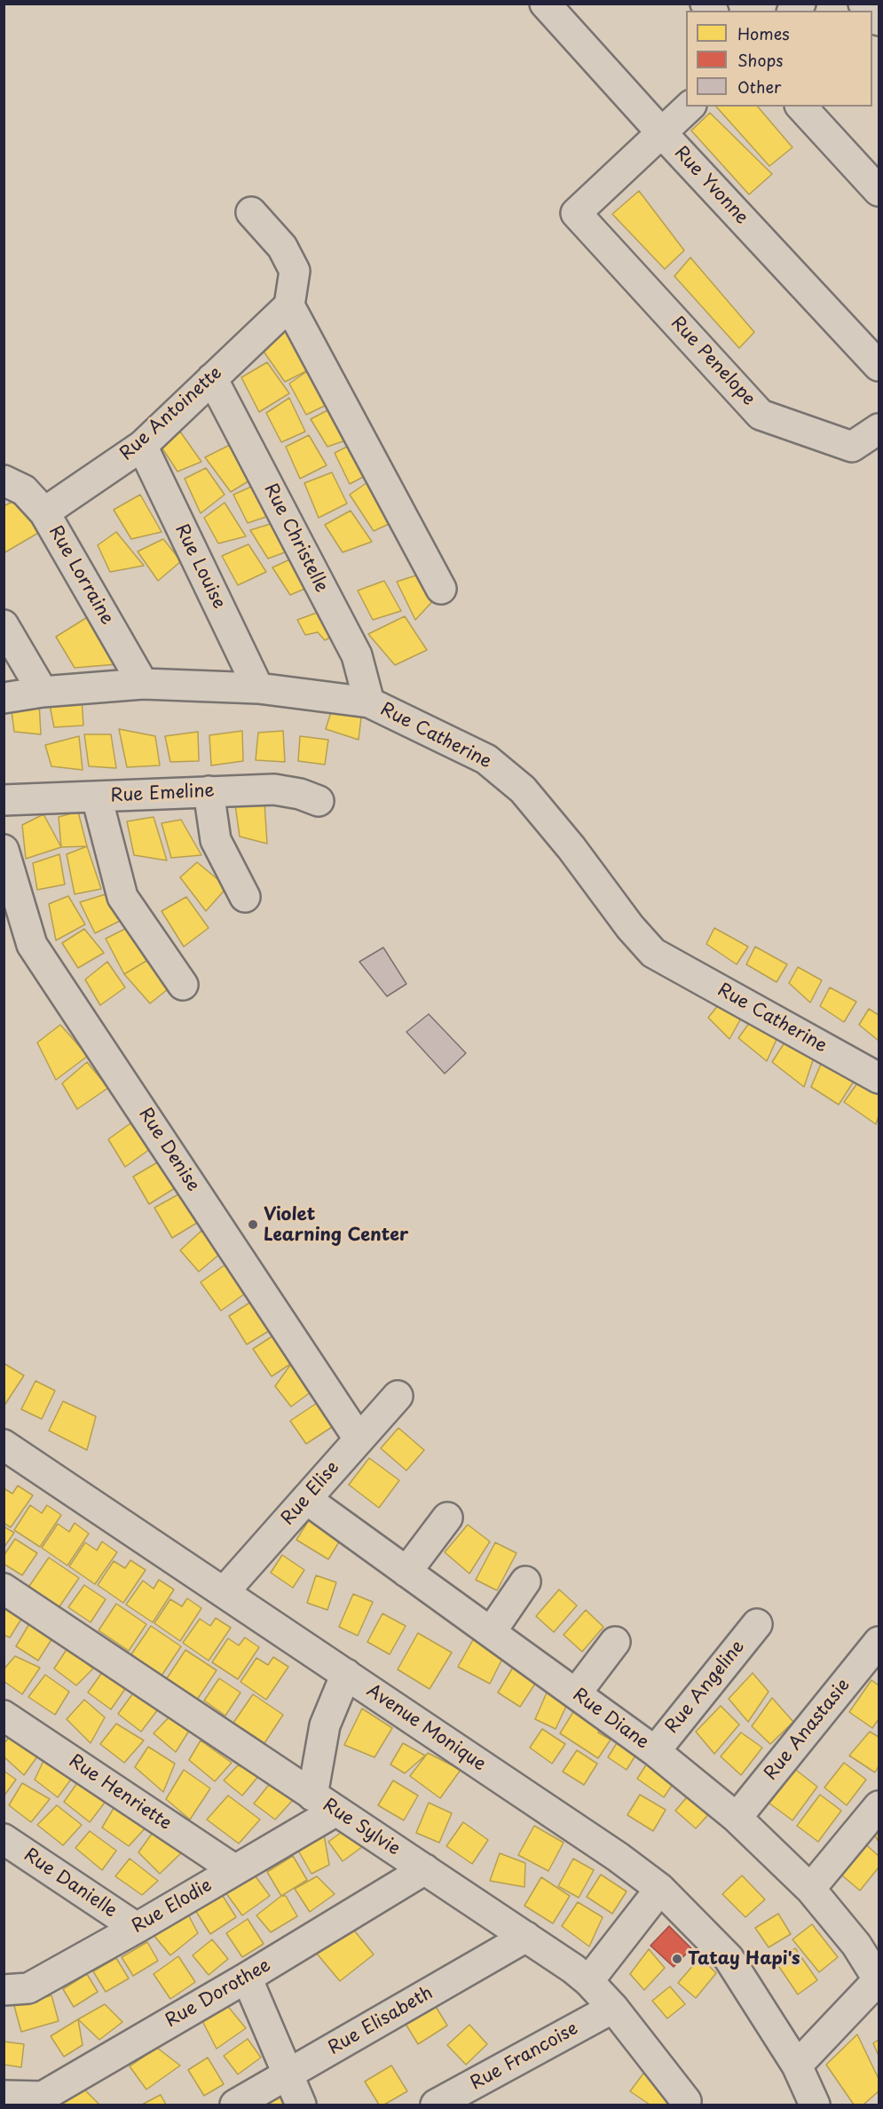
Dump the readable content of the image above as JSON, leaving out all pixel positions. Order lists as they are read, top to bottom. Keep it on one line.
{"streets":{"street":["Rue Yvonne","Rue Penelope","Rue Antoinette","Rue Christelle","Rue Louise","Rue Lorraine","Rue Catherine","Rue Emeline","Rue Denise","Rue Elise","Rue Angeline","Rue Diane","Avenue Monique","Rue Anastasie","Rue Henriette","Rue Sylvie","Rue Danielle","Rue Elodie","Rue Dorothee","Rue Elisabeth","Rue Francoise"]},"crossings":[["Rue Yvonne","Rue Penelope"],["Rue Antoinette","Rue Christelle"],["Rue Antoinette","Rue Louise"],["Rue Antoinette","Rue Lorraine"],["Rue Christelle","Rue Catherine"],["Rue Louise","Rue Catherine"],["Rue Lorraine","Rue Catherine"],["Rue Denise","Rue Elise"],["Rue Elise","Rue Diane"],["Rue Elise","Avenue Monique"],["Rue Angeline","Rue Diane"],["Rue Diane","Rue Anastasie"],["Rue Henriette","Rue Elodie"],["Rue Sylvie","Rue Elodie"],["Rue Sylvie","Rue Dorothee"],["Rue Sylvie","Rue Elisabeth"],["Rue Sylvie","Rue Francoise"],["Rue Danielle","Rue Elodie"]],"places":["Violet Learning Center","Tatay Hapi's"],"legend":["Homes","Shops","Other"]}
